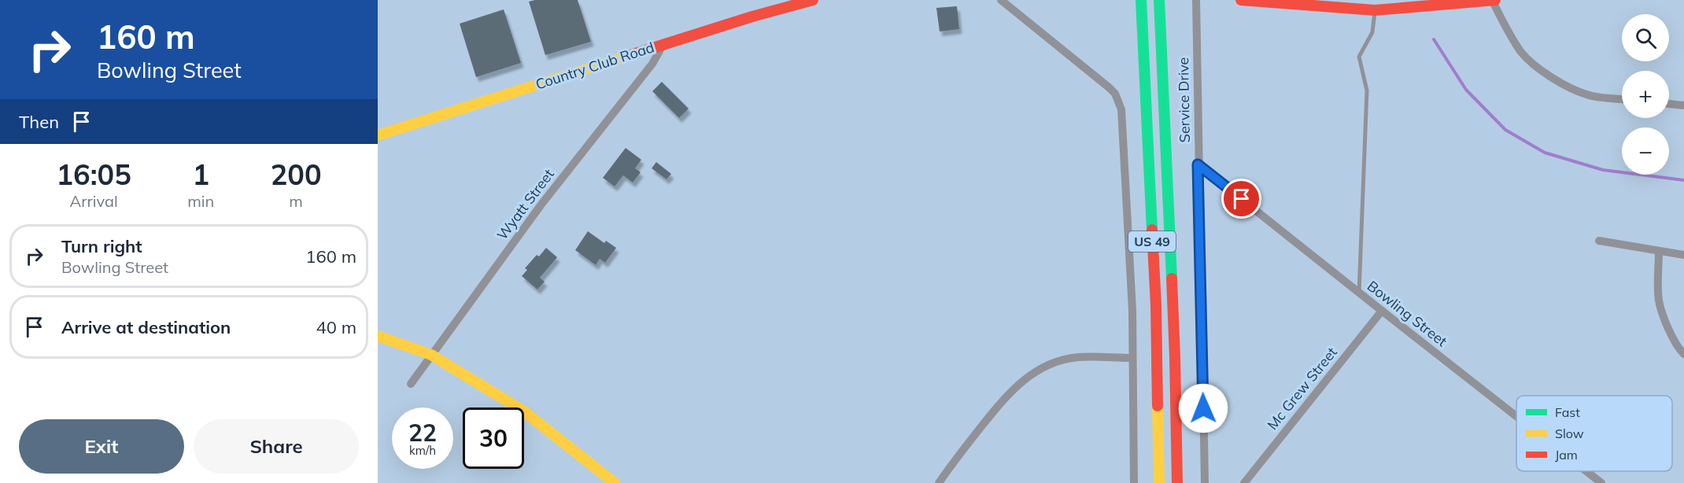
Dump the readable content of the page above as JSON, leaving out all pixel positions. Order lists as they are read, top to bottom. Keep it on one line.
{"streets":{"street":["Country Club Road","Service Drive","Wyatt Street","US 49","Bowling Street","Mc Grew Street"]},"crossings":[["Country Club Road","Wyatt Street"],["Service Drive","Bowling Street"],["Bowling Street","Mc Grew Street"]],"legend":["Fast","Slow","Jam"],"page":{"turn":["160 m","Bowling Street"],"map_buttons":["+","−"],"then":"Then","eta":["16:05","Arrival","1","min","200","m"],"list":[{"name":"Turn right","note":"Bowling Street","value":"160 m"},{"name":"Arrive at destination","value":"40 m"}],"speed":"22 km/h","limit":"30","buttons":["Exit","Share"]}}
